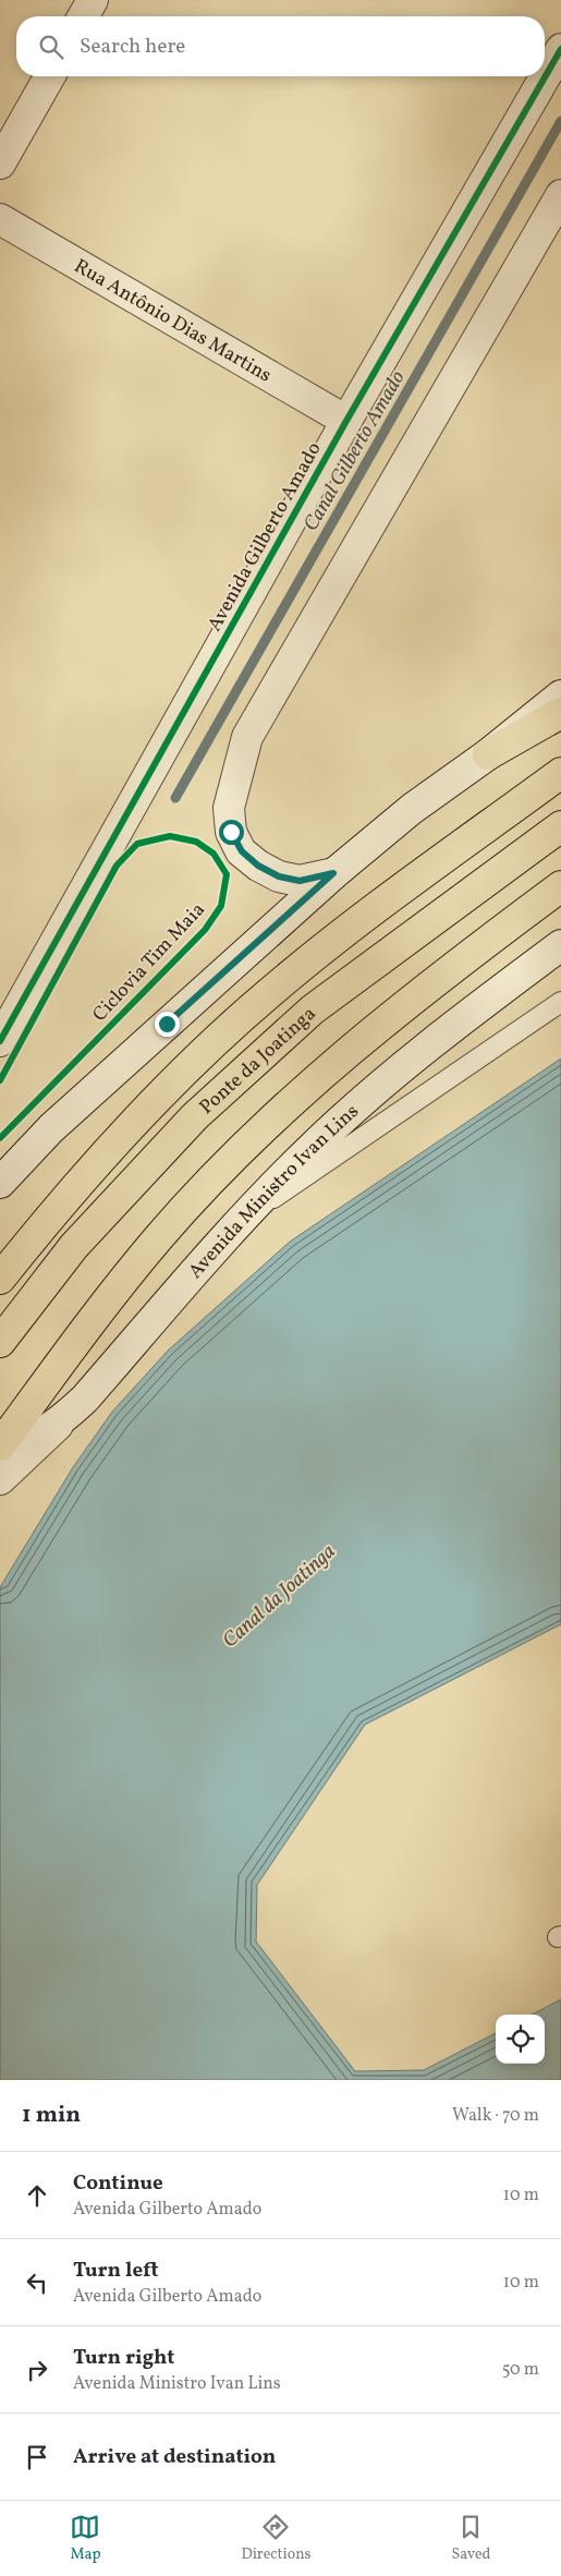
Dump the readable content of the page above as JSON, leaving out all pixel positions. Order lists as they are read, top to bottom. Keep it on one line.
{"streets":{"highway":["Ponte da Joatinga"],"street":["Rua Antônio Dias Martins","Avenida Gilberto Amado","Avenida Ministro Ivan Lins"],"cycle path":["Ciclovia Tim Maia"]},"crossings":[["Rua Antônio Dias Martins","Avenida Gilberto Amado"]],"water":["Canal Gilberto Amado","Canal da Joatinga"],"page":{"search":"Search here","heading":["1 min","Walk · 70 m"],"list":[["Continue","Avenida Gilberto Amado","10 m"],["Turn left","Avenida Gilberto Amado","10 m"],["Turn right","Avenida Ministro Ivan Lins","50 m"],"Arrive at destination"],"nav":["Map","Directions","Saved"]}}
